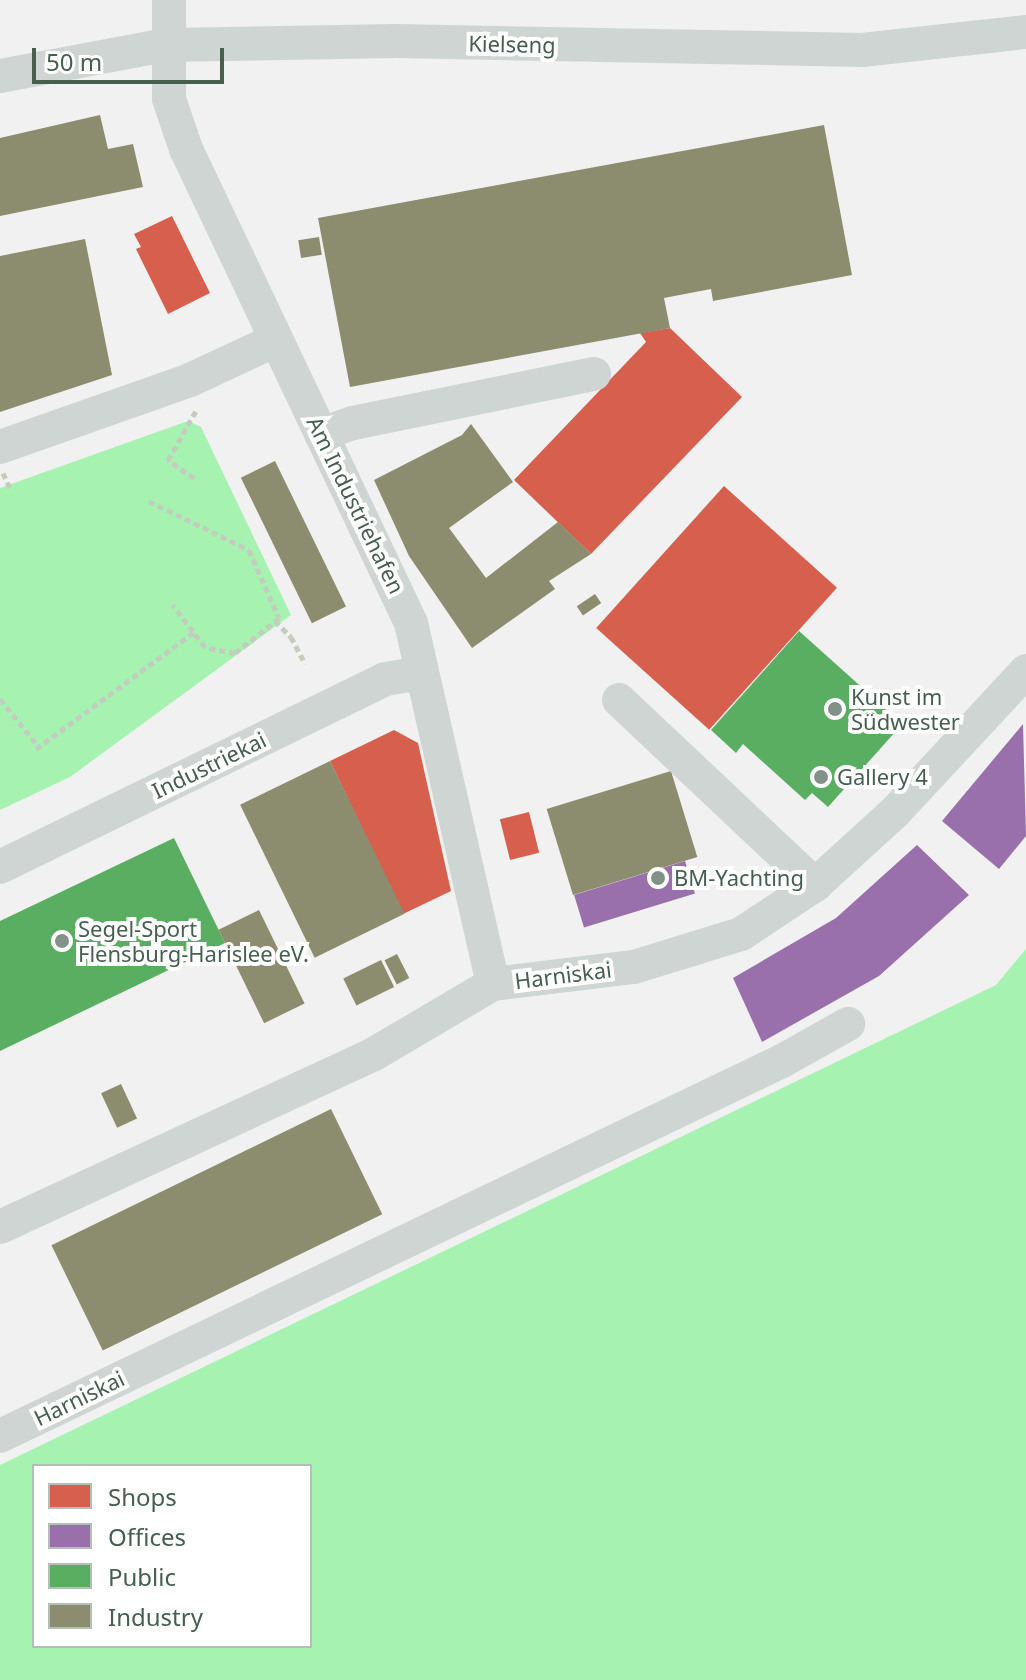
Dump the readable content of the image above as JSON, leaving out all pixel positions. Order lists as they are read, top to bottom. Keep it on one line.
{"streets":{"street":["Kielseng","Am Industriehafen","Industriekai","Harniskai"]},"crossings":[["Kielseng","Am Industriehafen"],["Am Industriehafen","Industriekai"],["Am Industriehafen","Harniskai"]],"places":["Kunst im Südwester","Gallery 4","BM-Yachting","Segel-Sport Flensburg-Harislee eV."],"legend":["Shops","Offices","Public","Industry"],"scale_bar":"50 m"}
